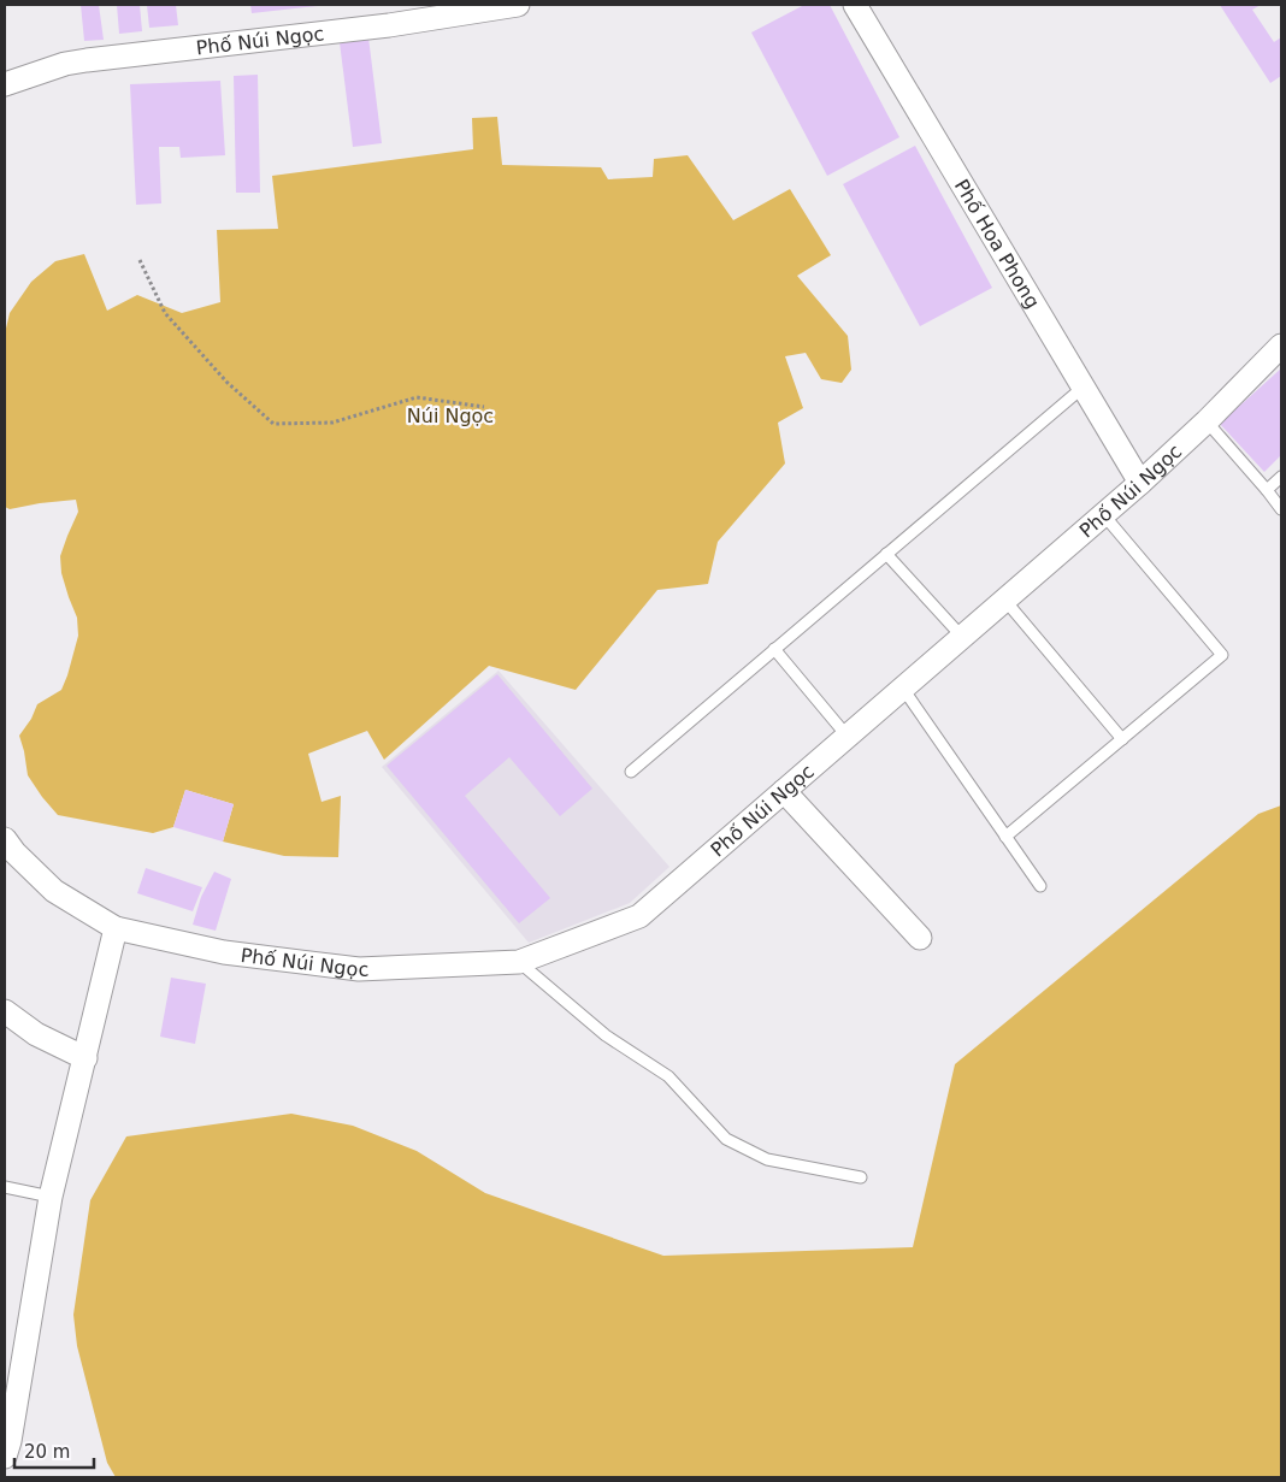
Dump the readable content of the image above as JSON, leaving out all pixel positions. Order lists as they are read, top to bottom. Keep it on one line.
{"streets":{"street":["Phố Núi Ngọc","Phố Hoa Phong"]},"crossings":[["Phố Núi Ngọc","Phố Hoa Phong"]],"parks":["Núi Ngọc"],"scale_bar":"20 m"}
